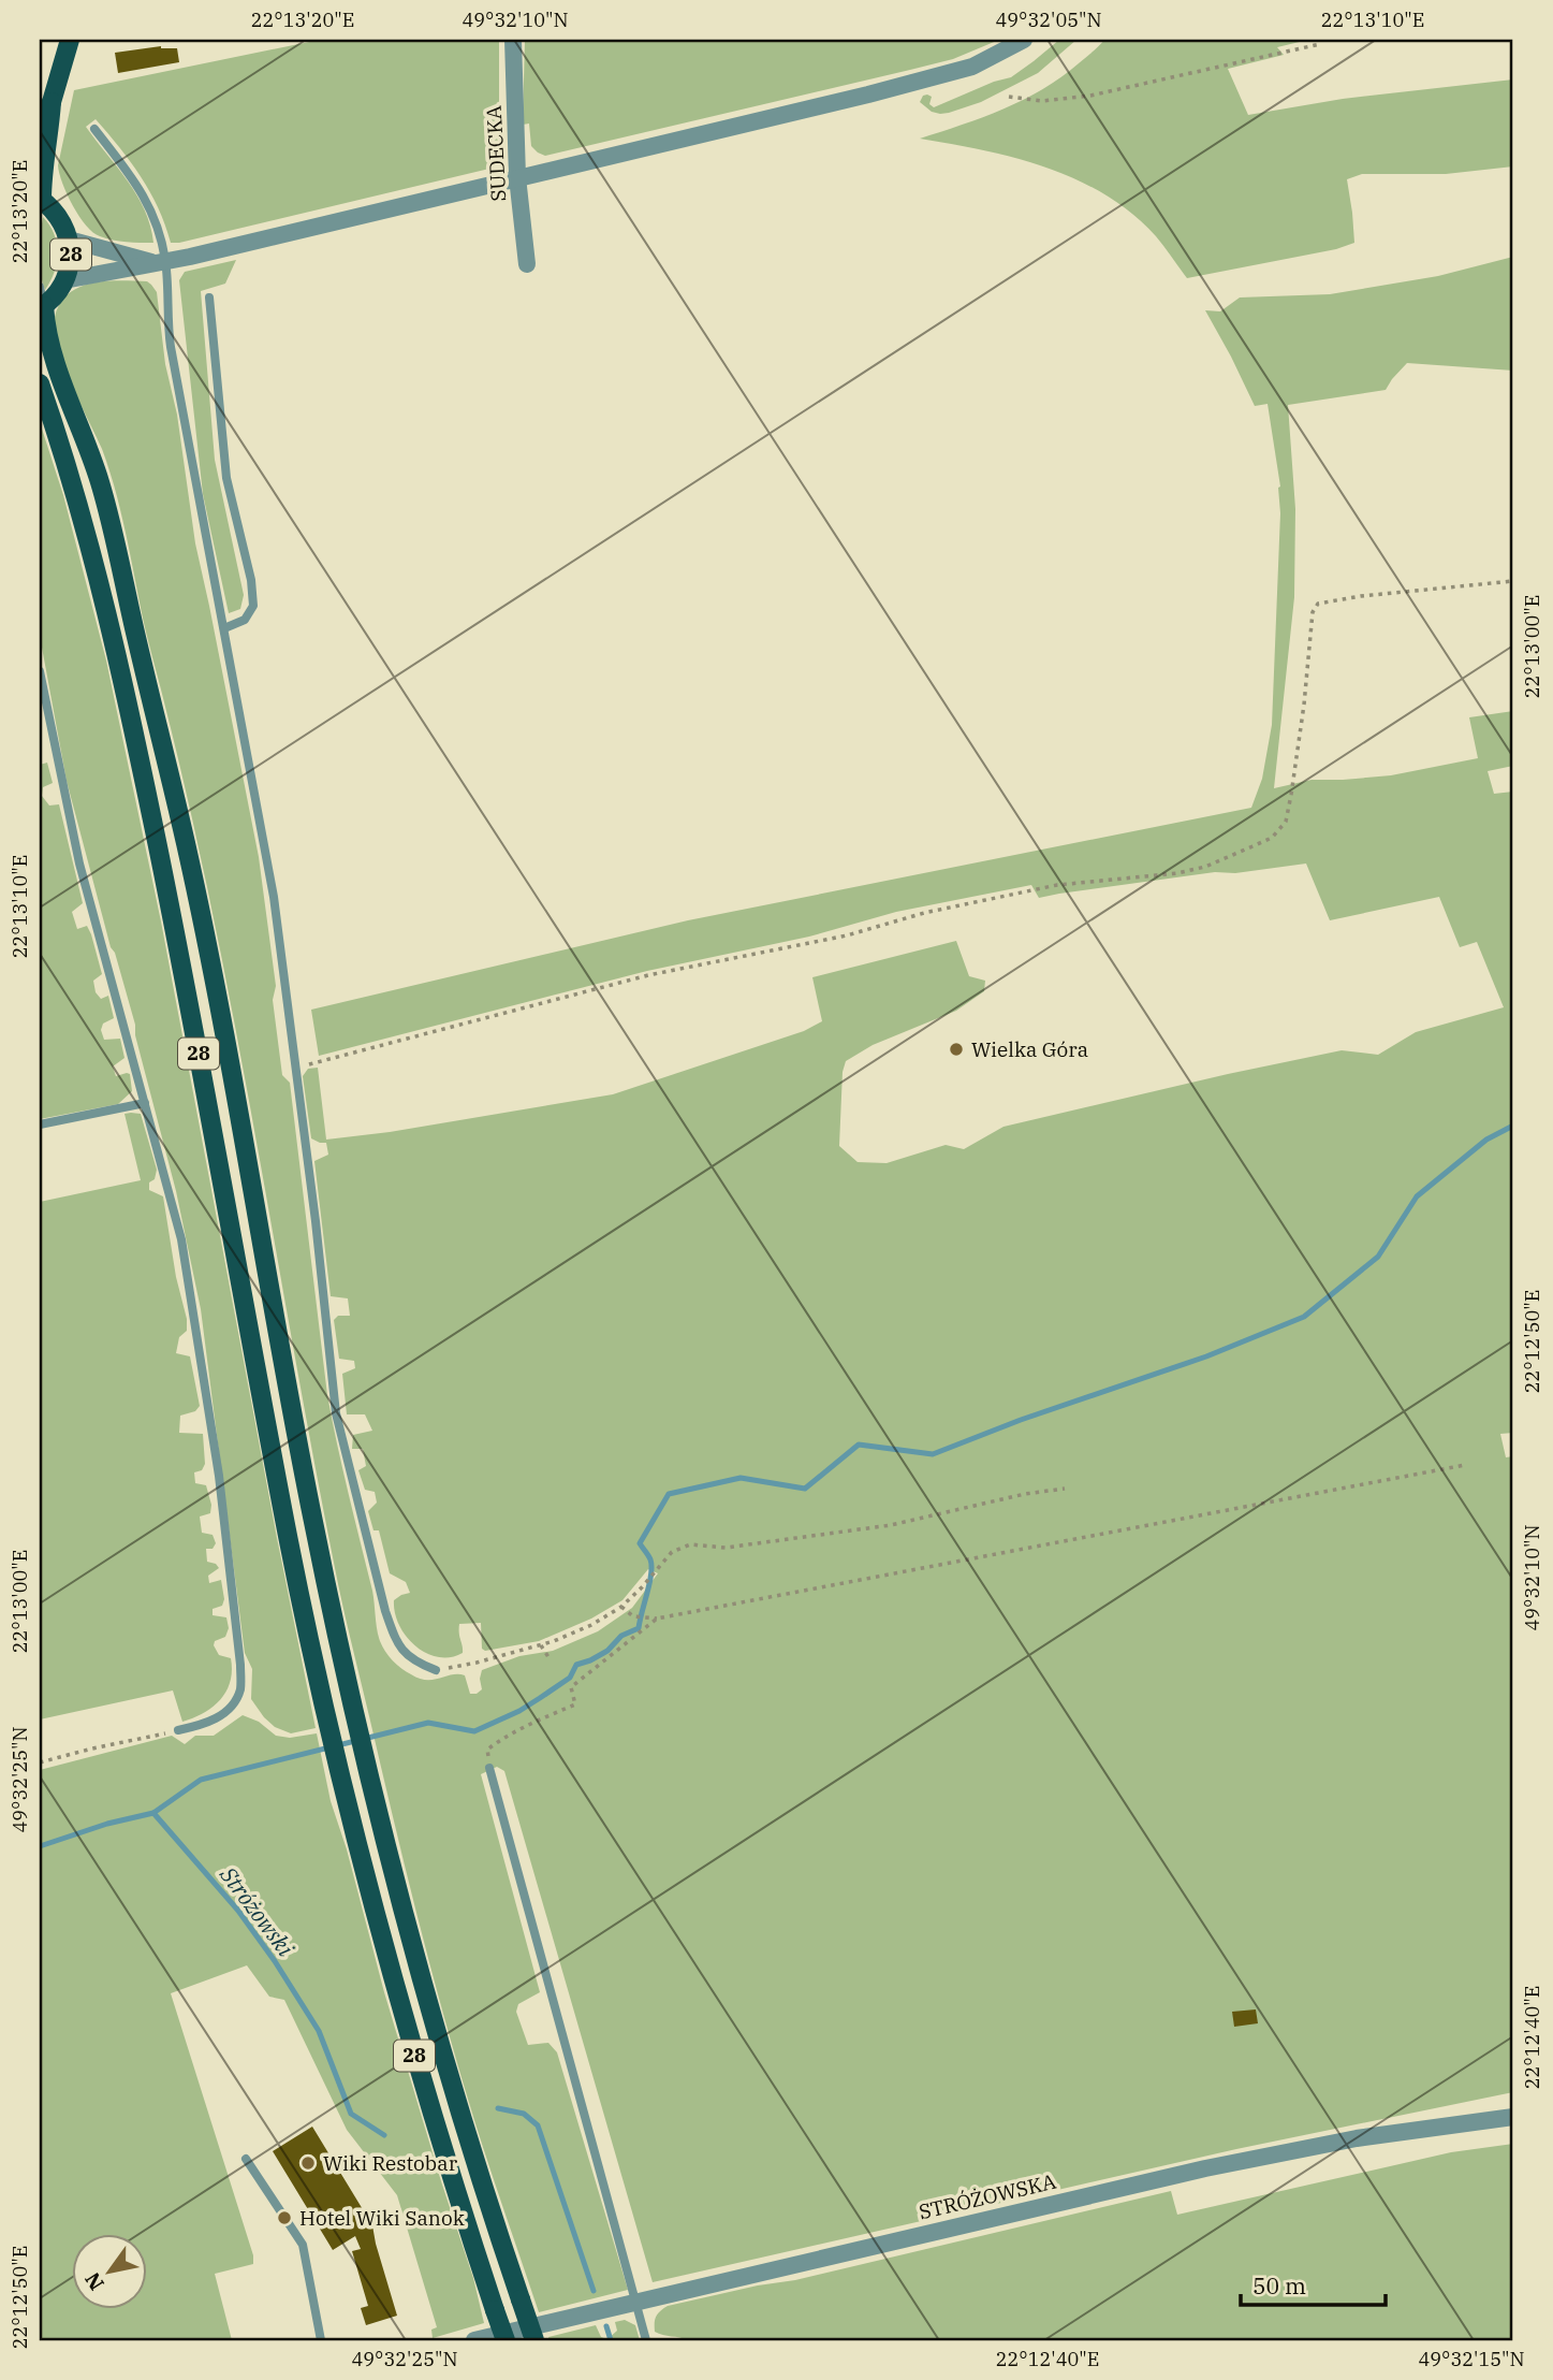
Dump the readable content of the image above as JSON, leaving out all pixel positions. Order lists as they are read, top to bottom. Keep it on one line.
{"streets":{"main road":["28"],"street":["SUDECKA","STRÓŻOWSKA"]},"water":["Stróżowski"],"places":["Wielka Góra","Wiki Restobar","Hotel Wiki Sanok"],"scale_bar":"50 m","north":"bottom left","coordinates":["22°13'20\"E","49°32'10\"N","49°32'05\"N","22°13'10\"E","22°13'00\"E","22°12'50\"E","49°32'25\"N","22°12'40\"E","49°32'15\"N"]}
